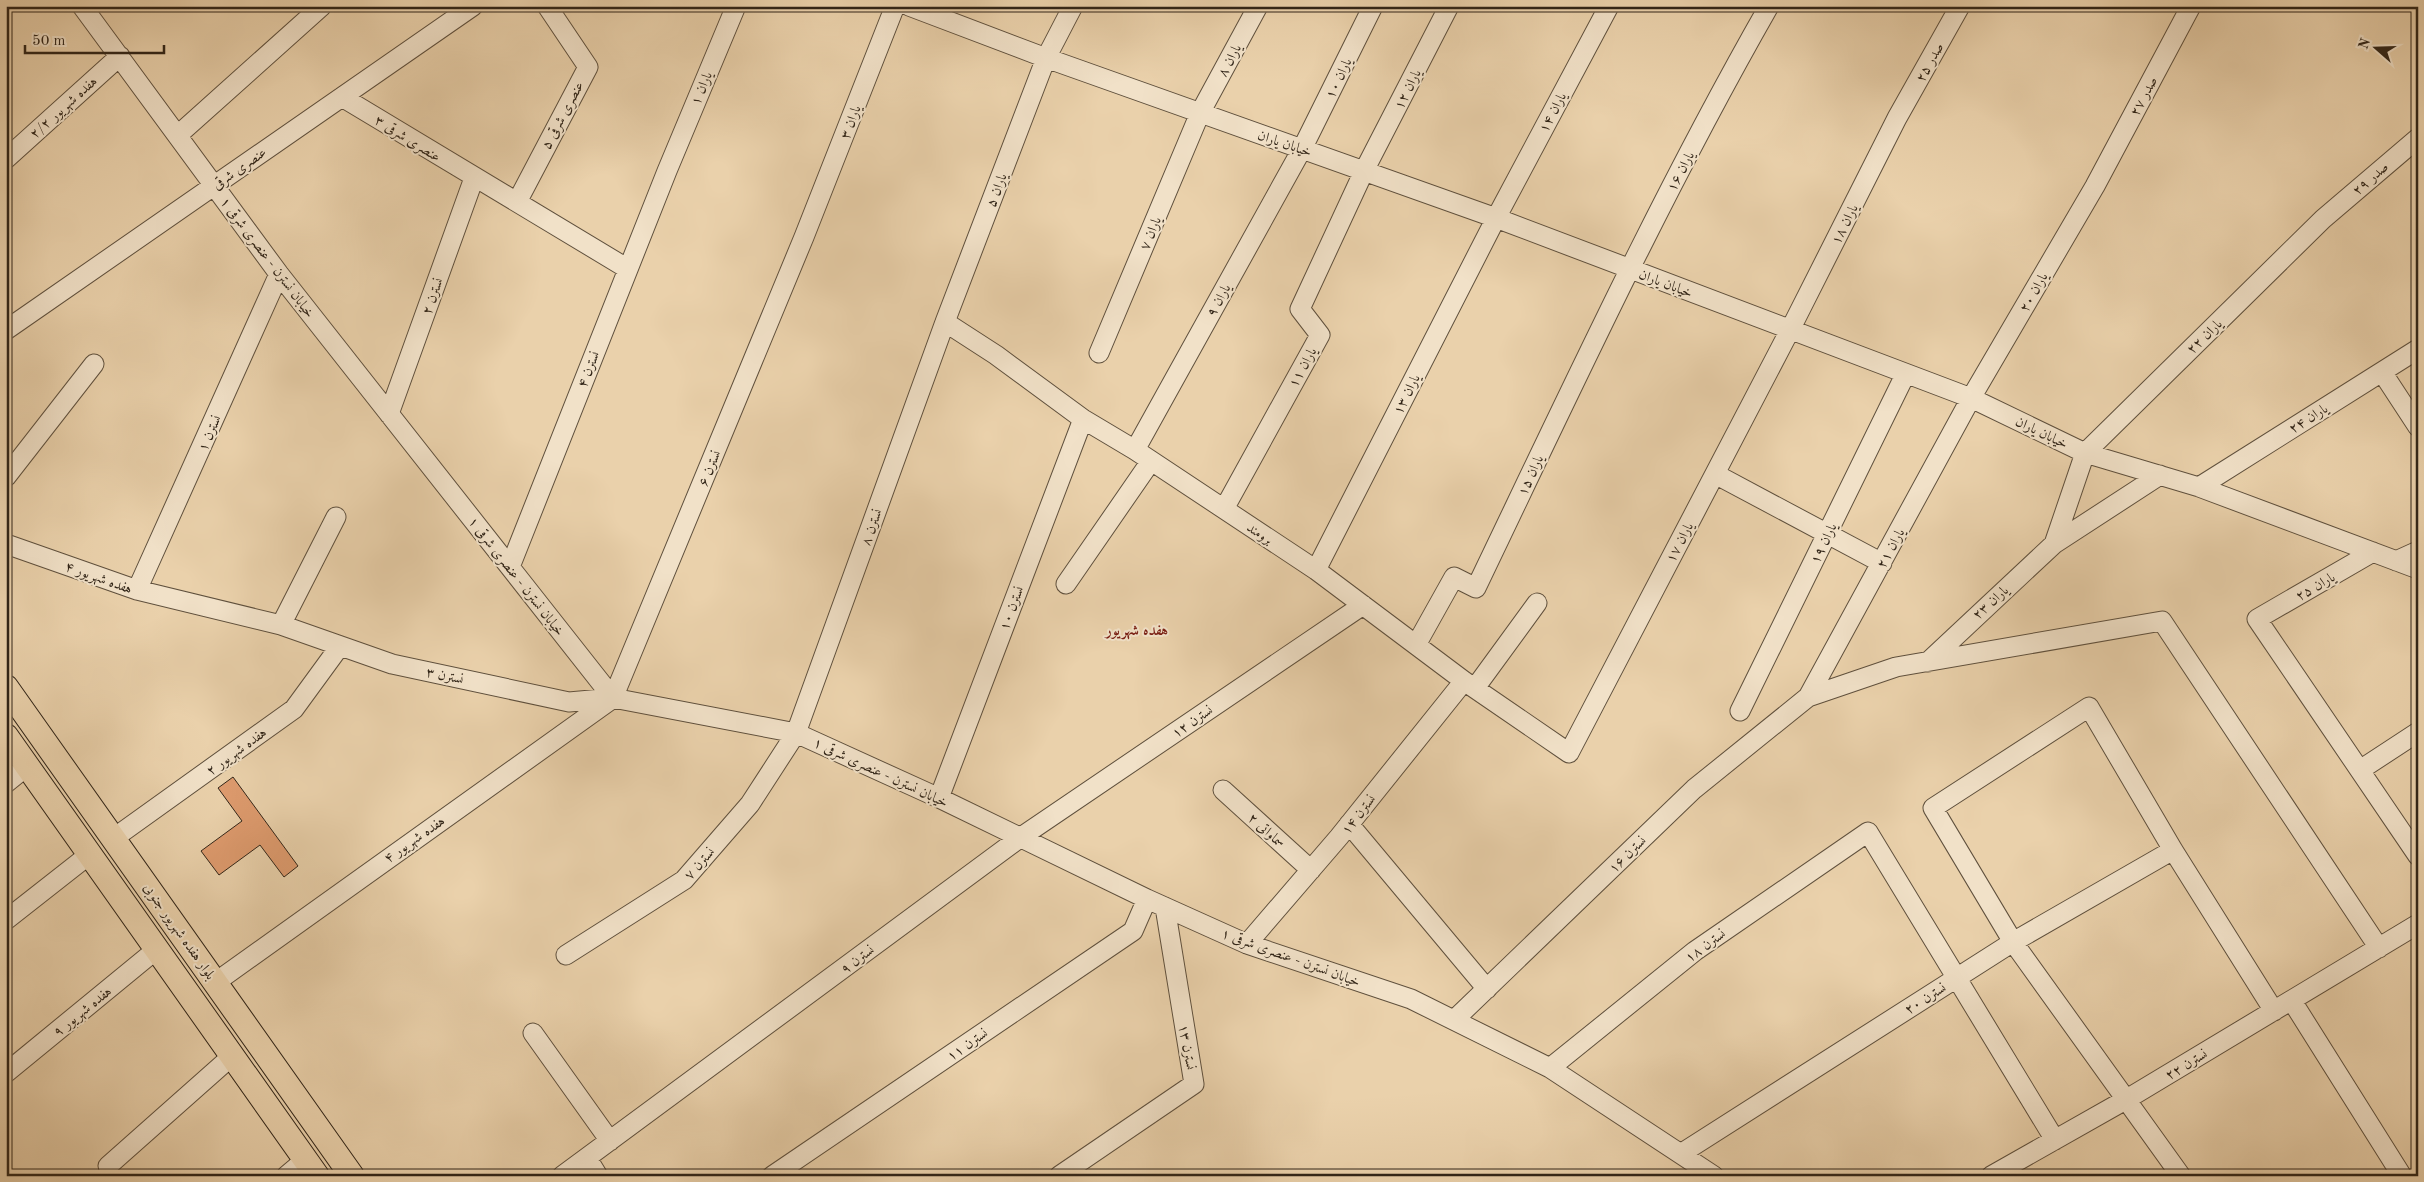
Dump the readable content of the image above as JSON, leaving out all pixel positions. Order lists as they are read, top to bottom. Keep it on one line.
{"streets":{"main road":["بلوار هفده شهریور جنوبی"],"street":["یاران ۸","صدر ۲۵","یاران ۱۰","یاران ۱","یاران ۱۲","صدر ۲۷","هفده شهریور ۲/۲","یاران ۱۴","عنصری شرقی ۵","یاران ۳","عنصری شرقی ۳","خیابان یاران","عنصری شرقی","یاران ۱۶","صدر ۲۹","یاران ۵","یاران ۱۸","یاران ۷","خیابان نسترن - عنصری شرقی ۱","یاران ۲۰","نسترن ۲","یاران ۹","یاران ۲۲","یاران ۱۱","نسترن ۴","یاران ۱۳","یاران ۲۴","نسترن ۱","نسترن ۶","یاران ۱۵","نسترن ۸","برومند","یاران ۱۷","یاران ۱۹","یاران ۲۱","هفده شهریور ۴","یاران ۲۵","یاران ۲۳","نسترن ۱۰","نسترن ۳","نسترن ۱۲","هفده شهریور ۲","نسترن ۱۴","سماواتی ۲","نسترن ۱۶","نسترن ۷","نسترن ۱۸","نسترن ۹","نسترن ۲۰","هفده شهریور ۹","نسترن ۱۱","نسترن ۱۳","نسترن ۲۲"]},"crossings":[["یاران ۸","خیابان یاران"],["یاران ۸","یاران ۷"],["صدر ۲۵","یاران ۱۸"],["یاران ۱۰","خیابان یاران"],["یاران ۱۰","یاران ۹"],["یاران ۱","نسترن ۴"],["یاران ۱۲","خیابان یاران"],["یاران ۱۲","یاران ۱۱"],["صدر ۲۷","یاران ۲۰"],["هفده شهریور ۲/۲","خیابان نسترن - عنصری شرقی ۱"],["یاران ۱۴","خیابان یاران"],["یاران ۱۴","یاران ۱۳"],["عنصری شرقی ۵","عنصری شرقی ۳"],["یاران ۳","نسترن ۶"],["عنصری شرقی ۳","عنصری شرقی"],["عنصری شرقی ۳","نسترن ۲"],["عنصری شرقی ۳","نسترن ۴"],["خیابان یاران","یاران ۱۶"],["خیابان یاران","یاران ۵"],["خیابان یاران","یاران ۱۸"],["خیابان یاران","یاران ۷"],["خیابان یاران","یاران ۲۰"],["خیابان یاران","یاران ۹"],["خیابان یاران","یاران ۲۲"],["خیابان یاران","یاران ۱۱"],["خیابان یاران","یاران ۱۳"],["خیابان یاران","یاران ۲۴"],["خیابان یاران","یاران ۱۵"],["خیابان یاران","یاران ۱۷"],["خیابان یاران","یاران ۱۹"],["خیابان یاران","یاران ۲۱"],["خیابان یاران","یاران ۲۵"],["خیابان یاران","یاران ۲۳"],["عنصری شرقی","خیابان نسترن - عنصری شرقی ۱"],["یاران ۱۶","یاران ۱۵"],["صدر ۲۹","یاران ۲۲"],["یاران ۵","نسترن ۸"],["یاران ۵","برومند"],["یاران ۱۸","یاران ۱۷"],["خیابان نسترن - عنصری شرقی ۱","نسترن ۲"],["خیابان نسترن - عنصری شرقی ۱","نسترن ۴"],["خیابان نسترن - عنصری شرقی ۱","نسترن ۱"],["خیابان نسترن - عنصری شرقی ۱","نسترن ۶"],["خیابان نسترن - عنصری شرقی ۱","نسترن ۸"],["خیابان نسترن - عنصری شرقی ۱","هفده شهریور ۴"],["خیابان نسترن - عنصری شرقی ۱","نسترن ۱۰"],["خیابان نسترن - عنصری شرقی ۱","نسترن ۳"],["خیابان نسترن - عنصری شرقی ۱","نسترن ۱۲"],["خیابان نسترن - عنصری شرقی ۱","نسترن ۱۴"],["خیابان نسترن - عنصری شرقی ۱","نسترن ۱۶"],["خیابان نسترن - عنصری شرقی ۱","نسترن ۷"],["خیابان نسترن - عنصری شرقی ۱","نسترن ۱۸"],["خیابان نسترن - عنصری شرقی ۱","نسترن ۹"],["خیابان نسترن - عنصری شرقی ۱","نسترن ۲۰"],["خیابان نسترن - عنصری شرقی ۱","نسترن ۱۱"],["خیابان نسترن - عنصری شرقی ۱","نسترن ۱۳"],["یاران ۲۰","یاران ۲۱"],["یاران ۹","برومند"],["یاران ۲۲","یاران ۲۳"],["یاران ۱۱","برومند"],["یاران ۱۳","برومند"],["نسترن ۱","هفده شهریور ۴"],["نسترن ۶","هفده شهریور ۴"],["نسترن ۶","نسترن ۳"],["یاران ۱۵","برومند"],["نسترن ۸","برومند"],["نسترن ۸","نسترن ۷"],["برومند","یاران ۱۷"],["برومند","نسترن ۱۰"],["برومند","نسترن ۱۲"],["برومند","نسترن ۱۴"],["یاران ۲۱","نسترن ۱۶"],["هفده شهریور ۴","نسترن ۳"],["هفده شهریور ۴","بلوار هفده شهریور جنوبی"],["نسترن ۳","هفده شهریور ۲"],["نسترن ۱۲","نسترن ۹"],["هفده شهریور ۲","بلوار هفده شهریور جنوبی"],["نسترن ۱۴","سماواتی ۲"],["نسترن ۱۸","نسترن ۲۰"]],"districts":["هفده شهریور"],"scale_bar":"50 m","north":"left"}
